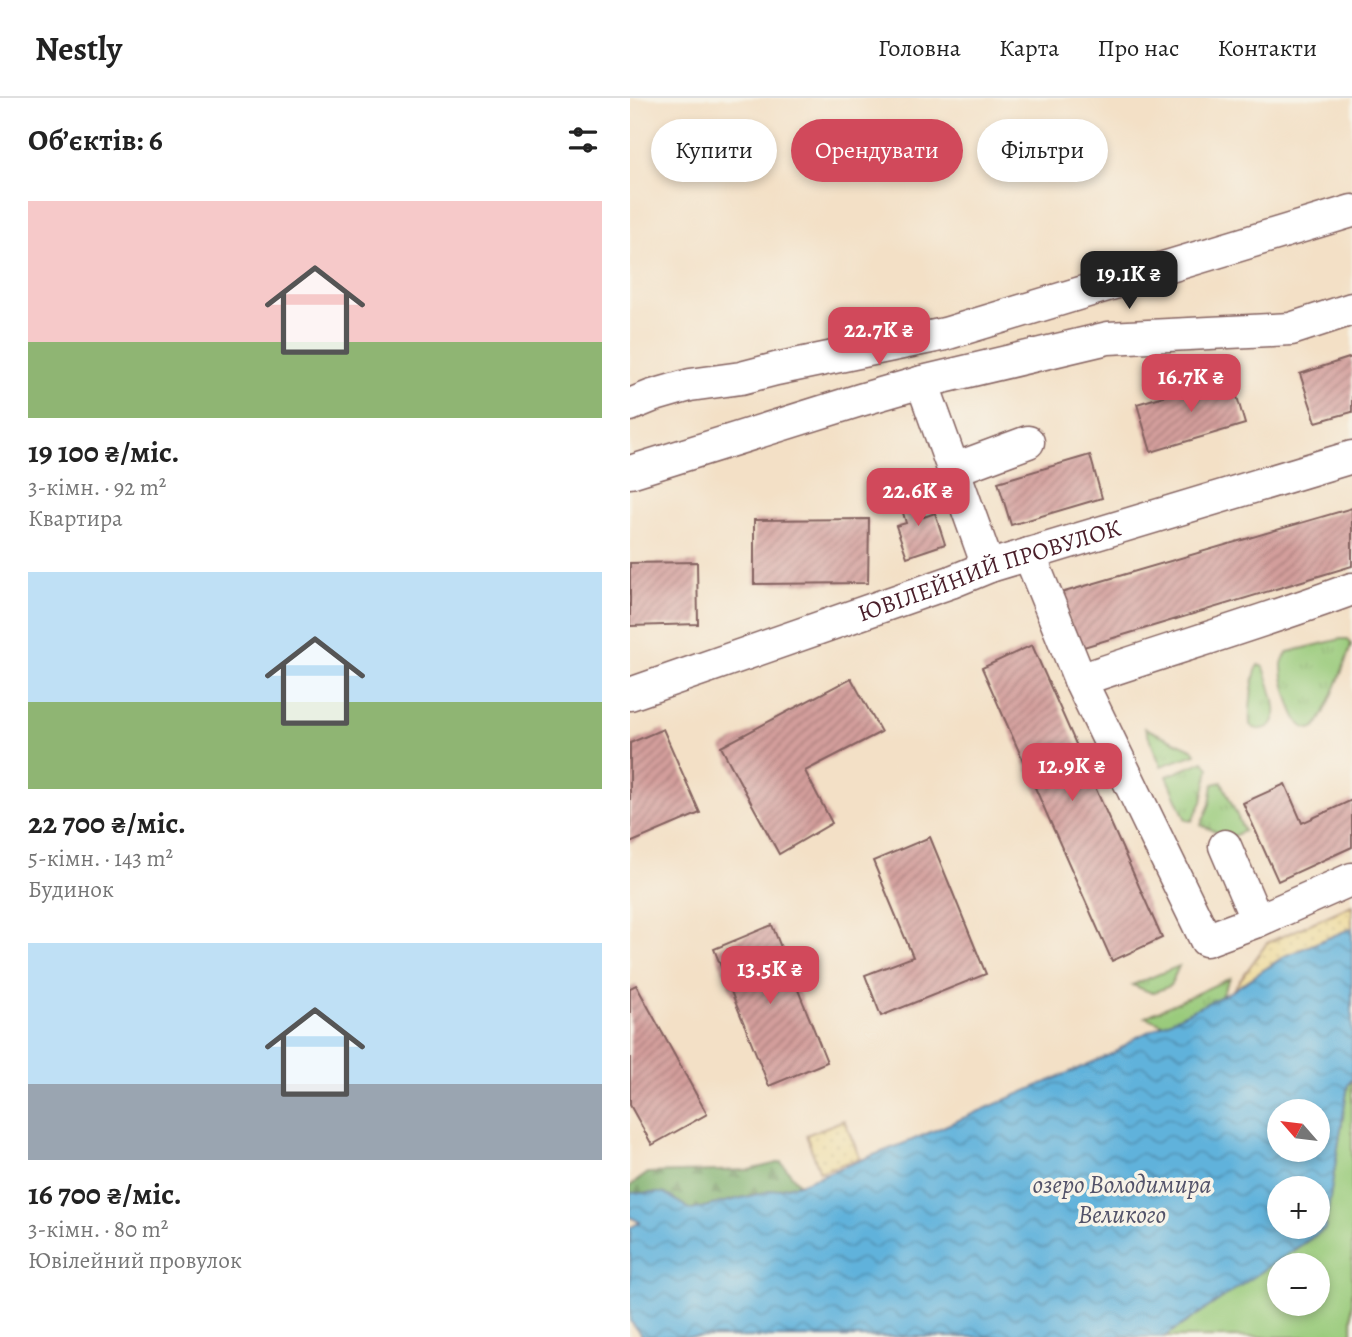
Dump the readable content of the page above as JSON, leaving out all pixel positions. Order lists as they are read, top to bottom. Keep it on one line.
{"streets":{"street":["ЮВІЛЕЙНИЙ ПРОВУЛОК"]},"water":["озеро Володимира Великого"],"north":"top left","page":{"header":"Nestly","nav":["Головна","Карта","Про нас","Контакти"],"heading":"Об’єктів: 6","chip":["Купити","Орендувати","Фільтри"],"list":[{"name":"19 100 ₴/міс.","note":"3-кімн. · 92 m² · Квартира"},{"name":"22 700 ₴/міс.","note":"5-кімн. · 143 m² · Будинок"},{"name":"16 700 ₴/міс.","note":"3-кімн. · 80 m² · Ювілейний провулок"}],"price":["19.1K ₴","22.7K ₴","16.7K ₴","22.6K ₴","12.9K ₴","13.5K ₴"],"map_buttons":["+","−"]}}
